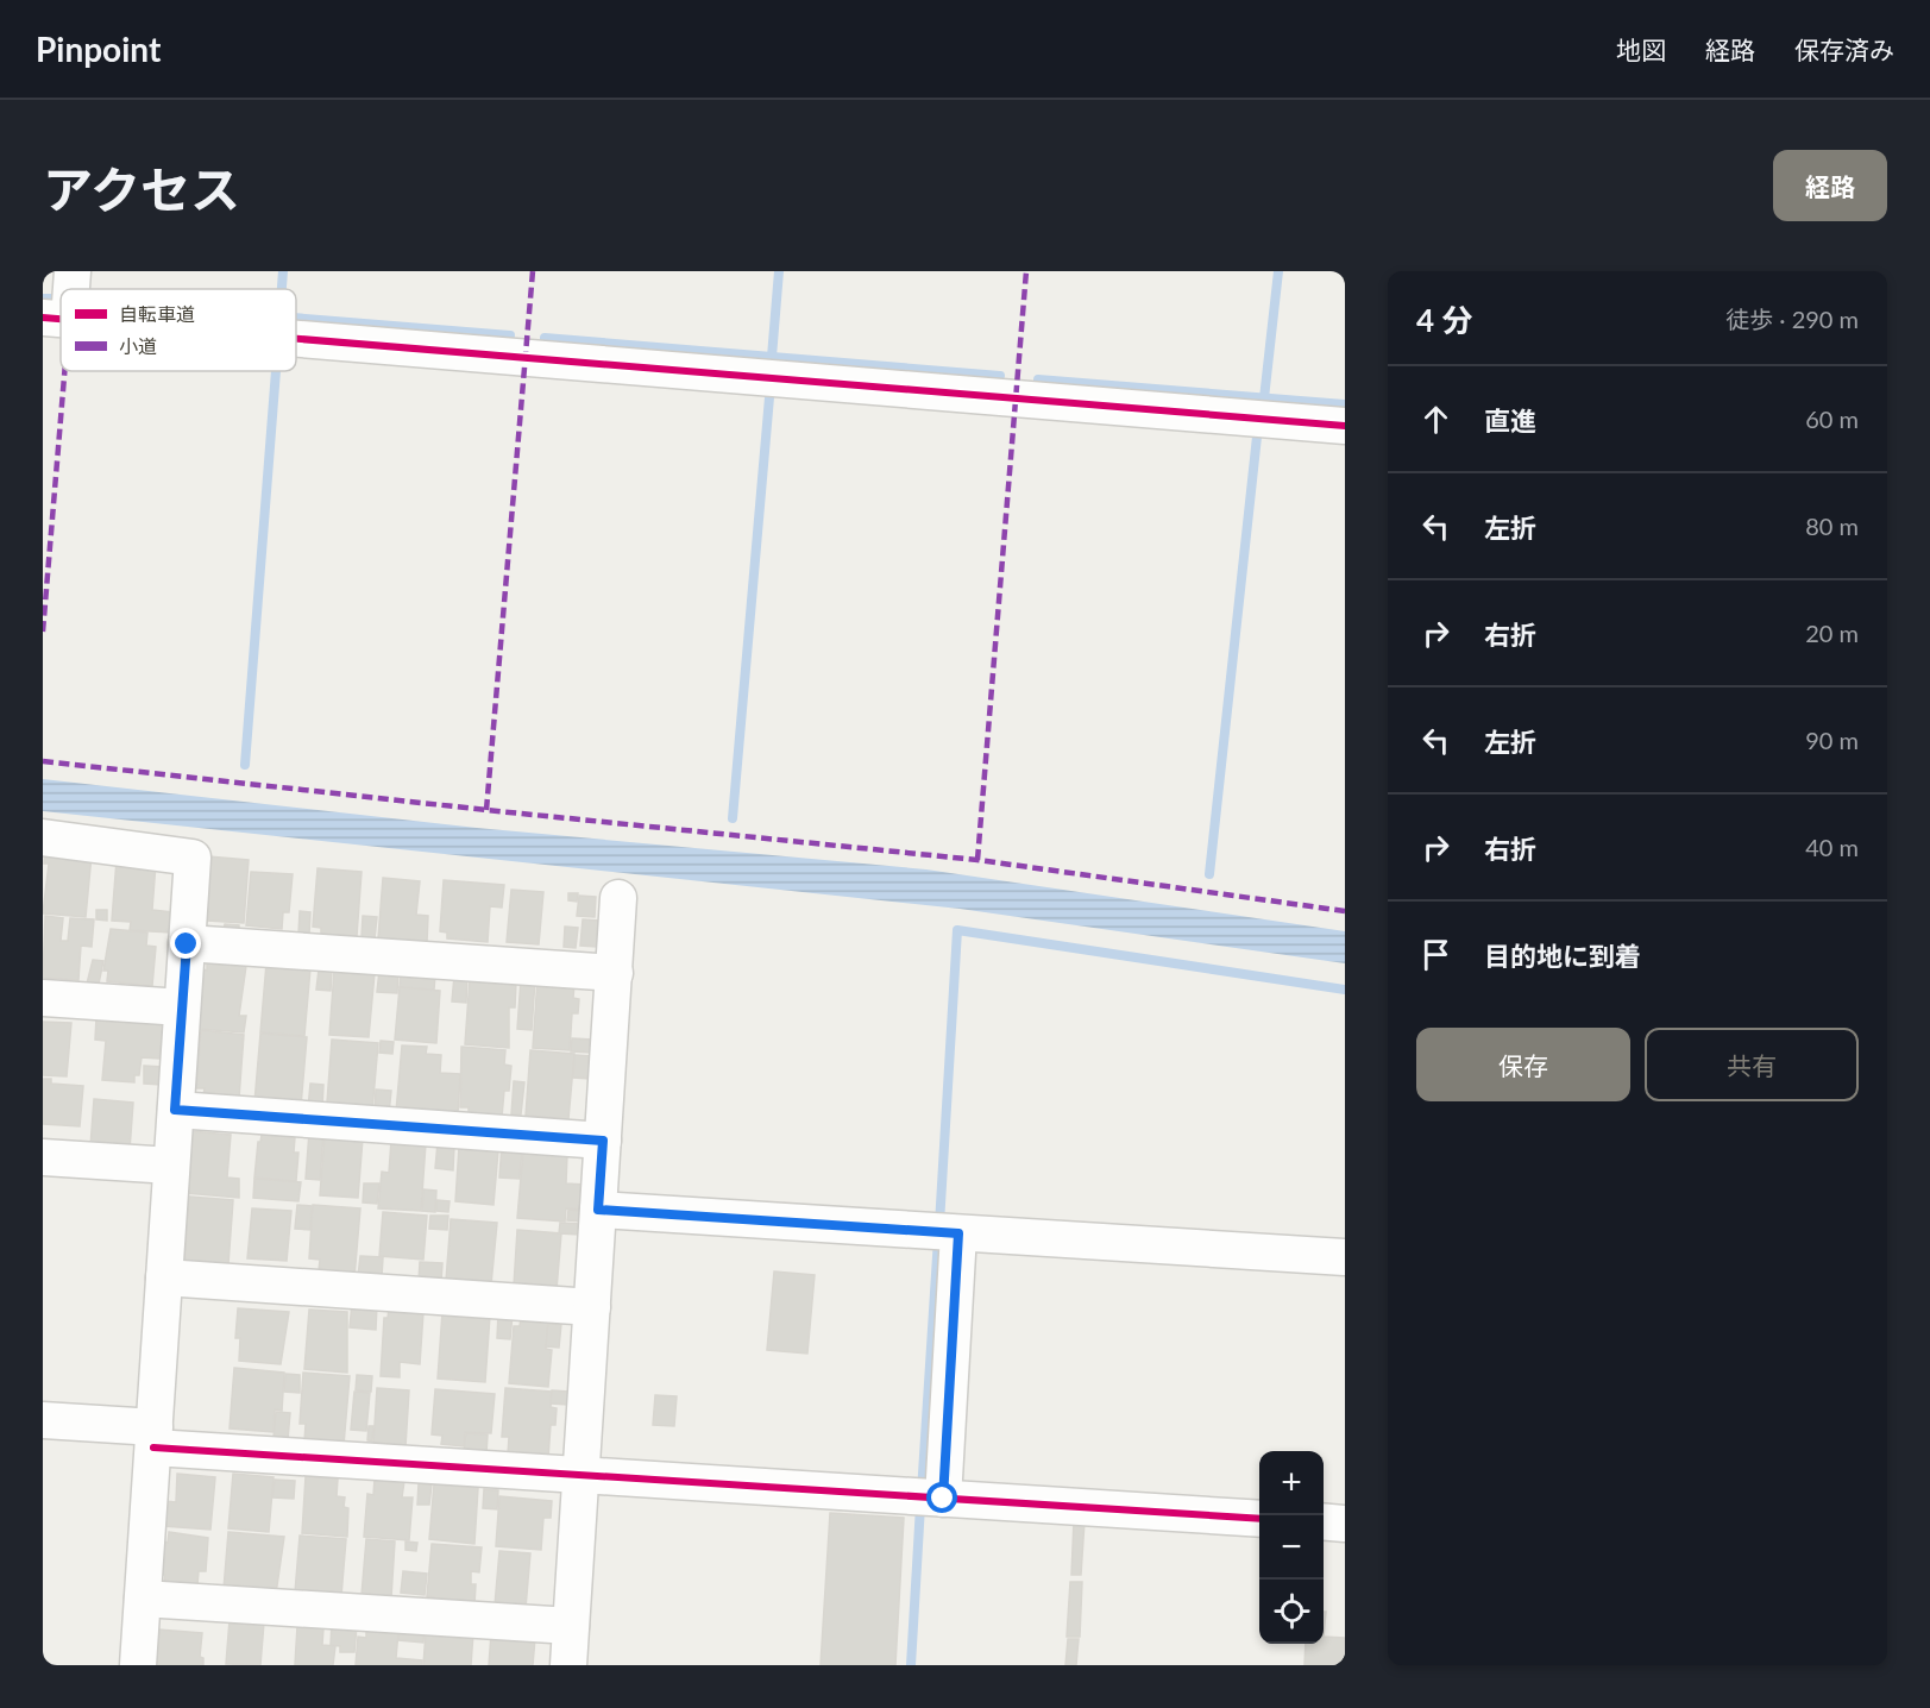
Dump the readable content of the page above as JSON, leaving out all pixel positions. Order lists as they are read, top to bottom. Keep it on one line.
{"legend":["自転車道","小道"],"page":{"header":"Pinpoint","nav":["地図","経路","保存済み"],"title":"アクセス","buttons":["経路",["保存","共有"]],"heading":["4 分","徒歩 · 290 m"],"list":[["直進","60 m"],["左折","80 m"],["右折","20 m"],["左折","90 m"],["右折","40 m"],"目的地に到着"],"map_buttons":["+","−"]}}
